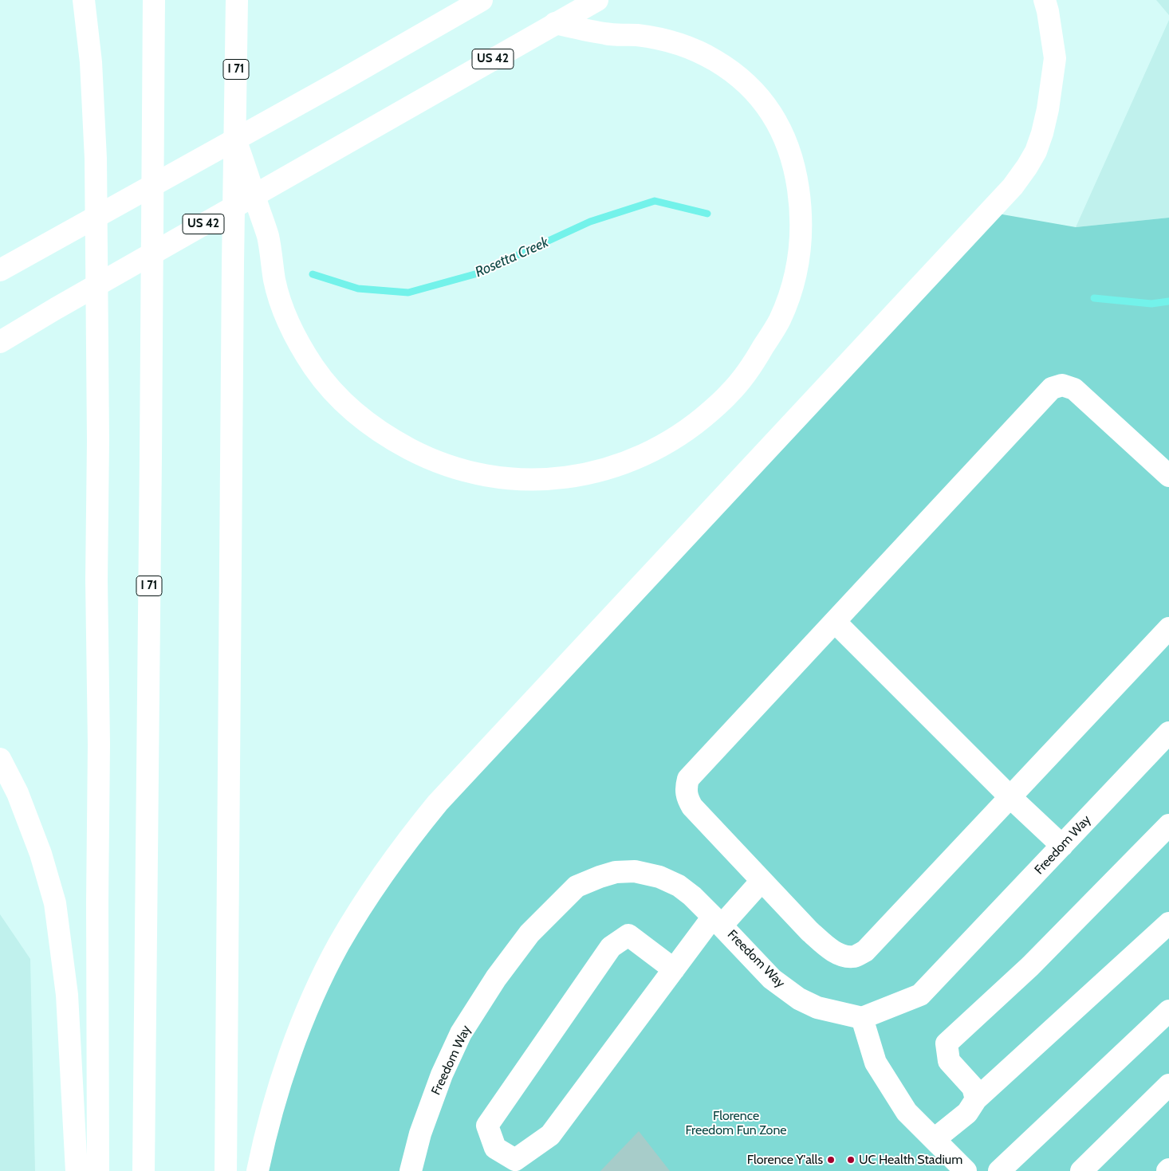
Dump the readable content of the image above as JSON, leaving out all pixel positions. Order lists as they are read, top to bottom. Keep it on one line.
{"streets":{"main road":["US 42","I 71","Freedom Way"]},"water":["Rosetta Creek"],"parks":["Florence Freedom Fun Zone"],"places":["Florence Y'alls","UC Health Stadium"]}
